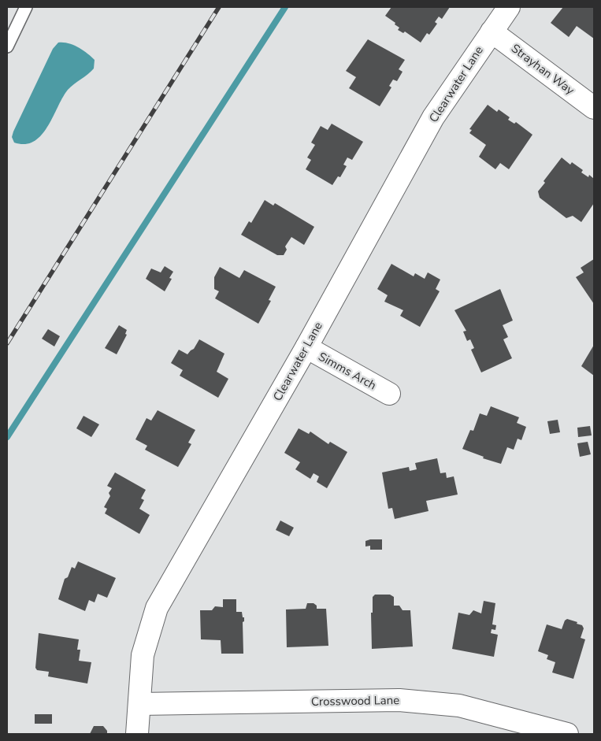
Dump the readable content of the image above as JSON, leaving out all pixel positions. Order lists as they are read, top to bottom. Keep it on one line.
{"streets":{"street":["Strayhan Way","Clearwater Lane","Simms Arch","Crosswood Lane"]},"crossings":[["Strayhan Way","Clearwater Lane"],["Clearwater Lane","Simms Arch"],["Clearwater Lane","Crosswood Lane"]]}
